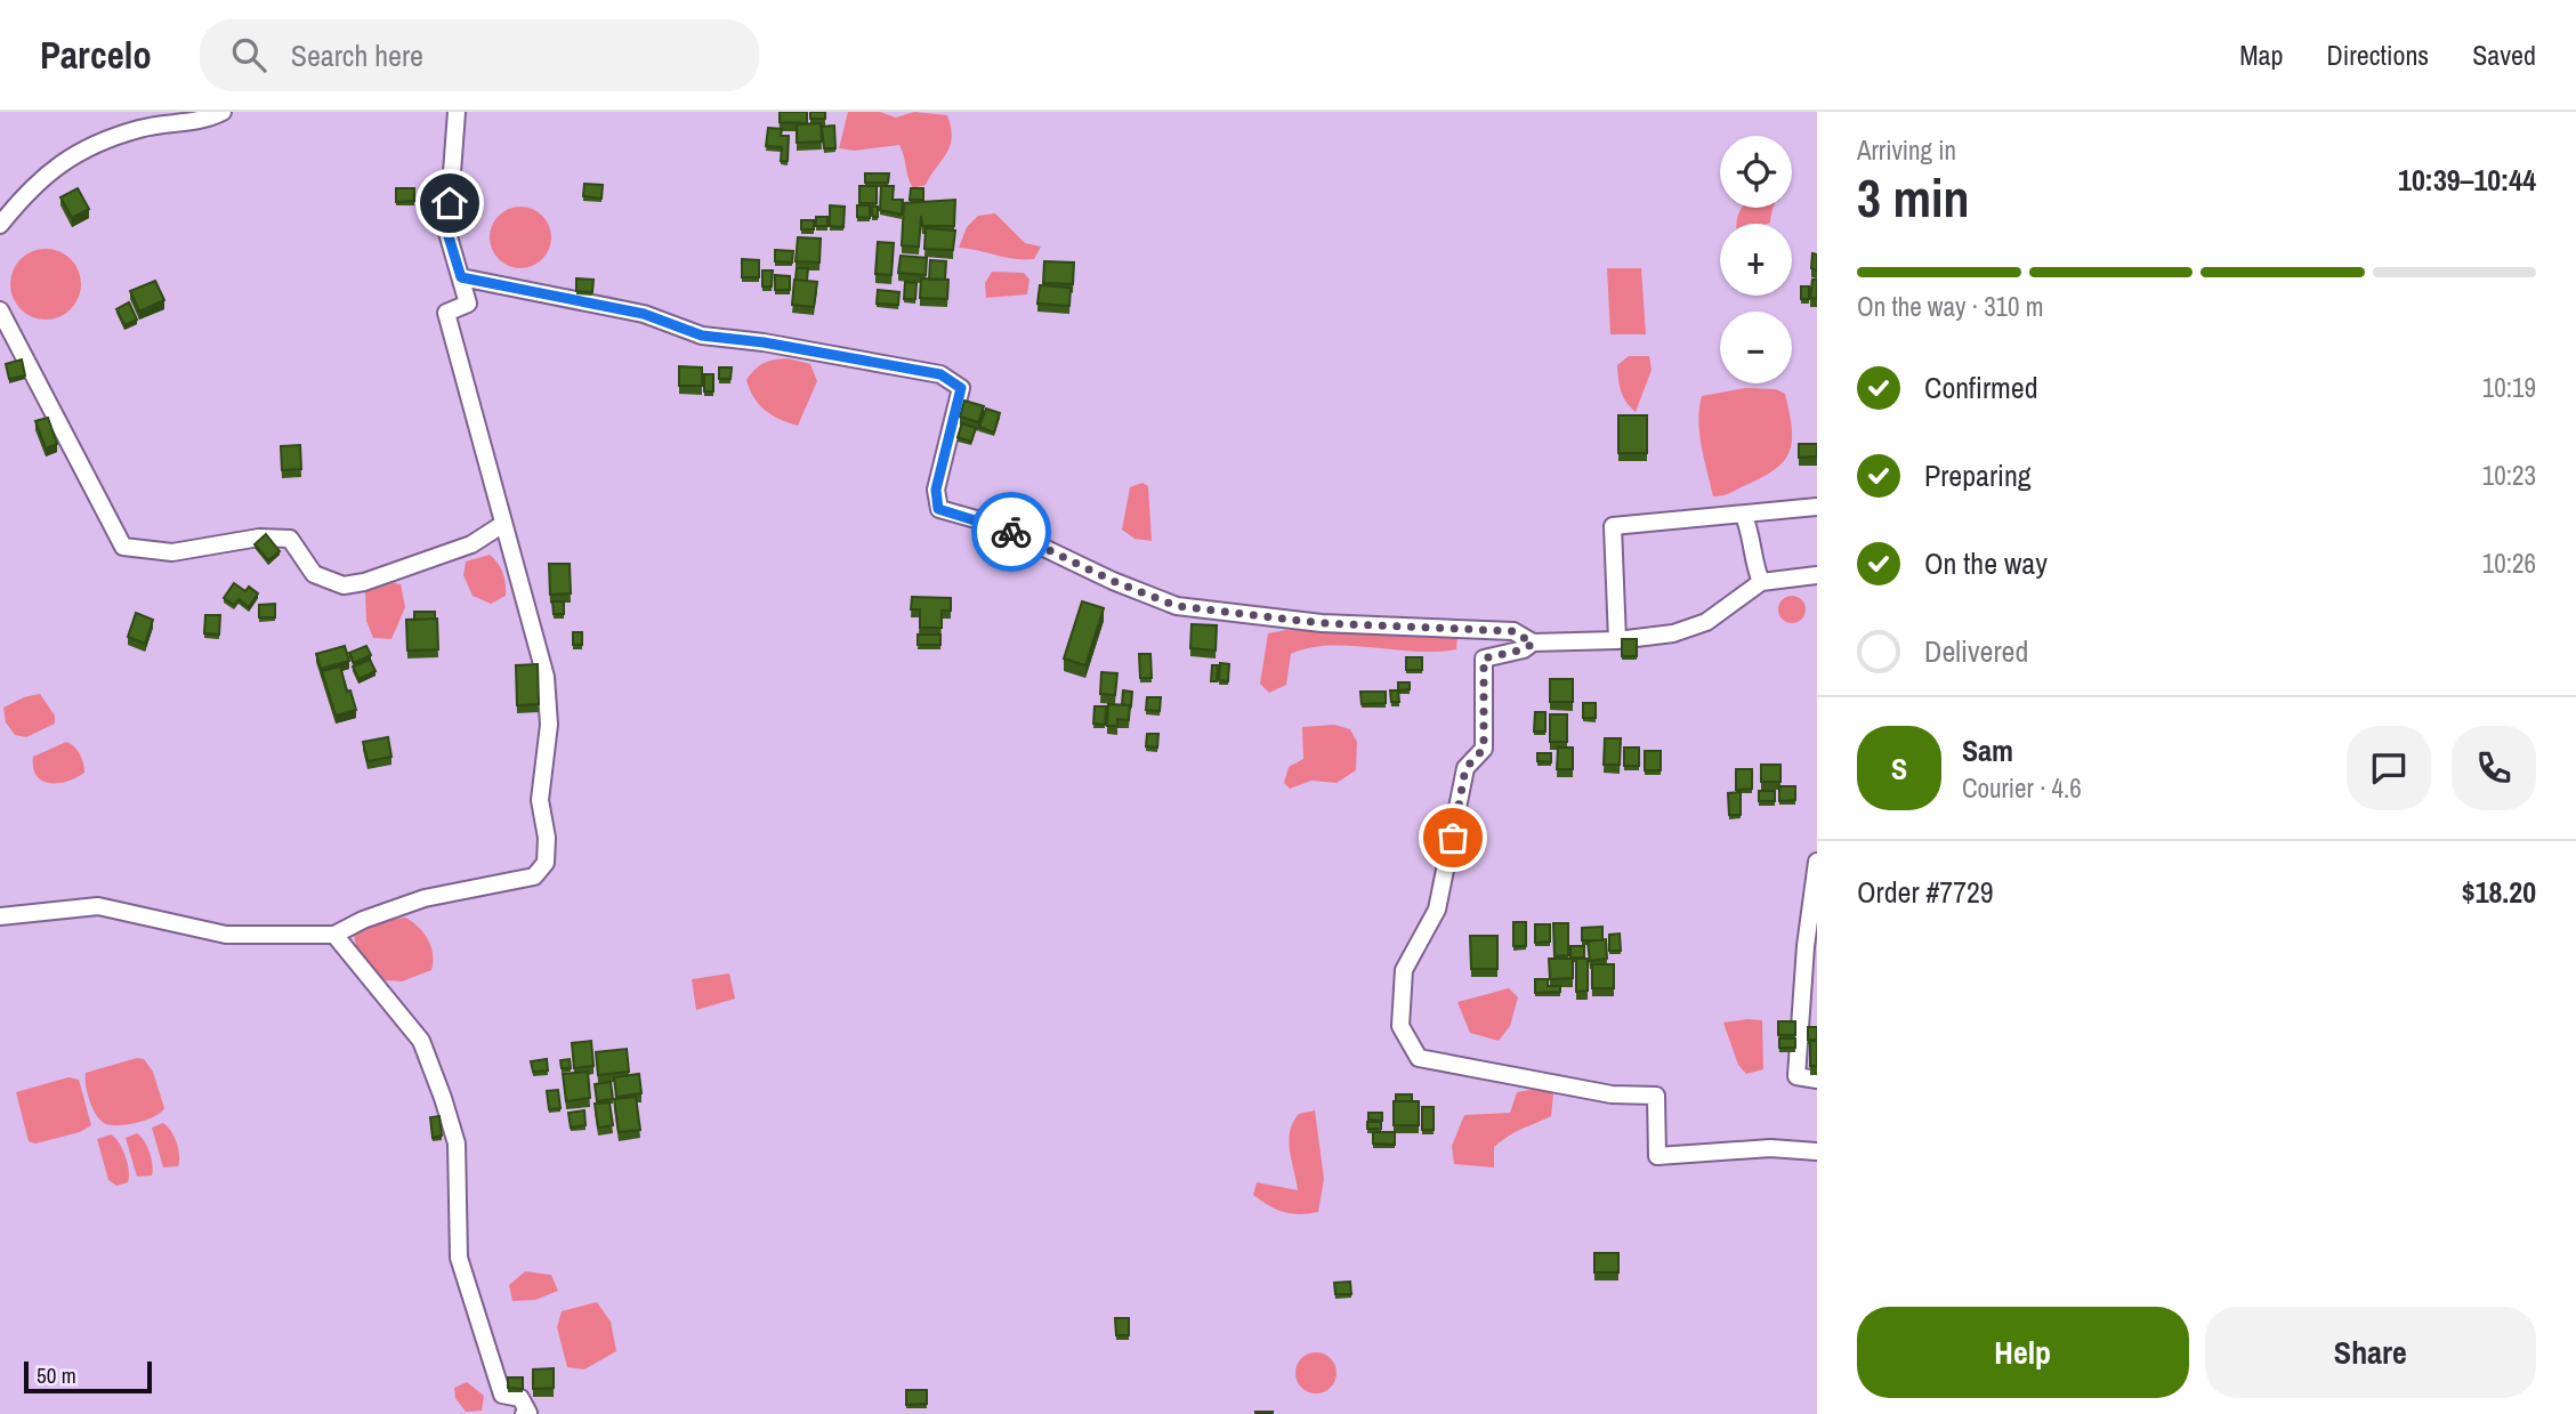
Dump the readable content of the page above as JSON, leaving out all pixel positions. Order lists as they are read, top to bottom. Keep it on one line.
{"scale_bar":"50 m","page":{"header":"Parcelo","search":"Search here","nav":["Map","Directions","Saved"],"heading":["3 min","Arriving in","10:39–10:44"],"panel":["Sam","Courier · 4.6","Order #7729","$18.20"],"map_buttons":["+","−"],"bar":"On the way · 310 m","list":[["Confirmed","10:19"],["Preparing","10:23"],["On the way","10:26"],"Delivered"],"round":"S","buttons":["Help","Share"],"scale":"50 m"}}
